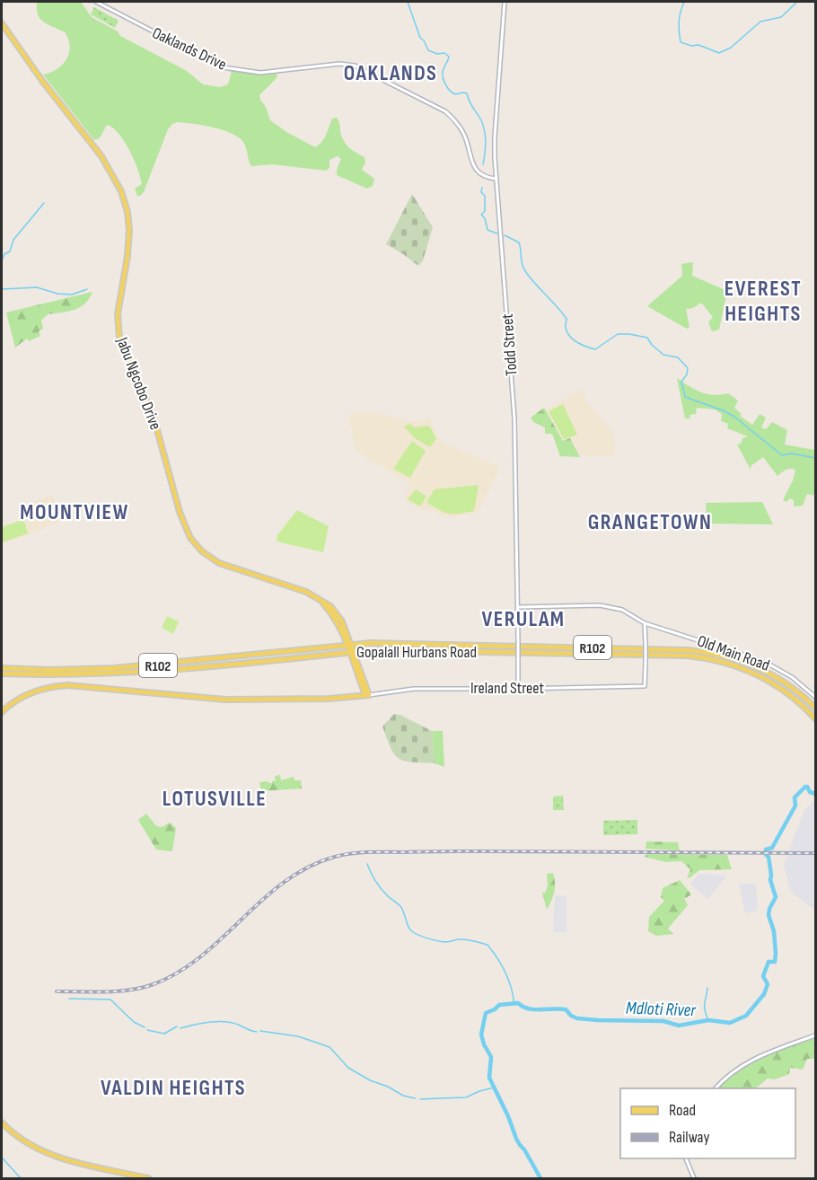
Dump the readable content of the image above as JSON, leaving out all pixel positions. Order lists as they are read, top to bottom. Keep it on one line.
{"streets":{"main road":["Jabu Ngcobo Drive","R102","Gopalall Hurbans Road"],"street":["Oaklands Drive","Todd Street","Old Main Road","Ireland Street"]},"crossings":[["Oaklands Drive","Todd Street"],["Todd Street","Ireland Street"],["Jabu Ngcobo Drive","Gopalall Hurbans Road"],["Jabu Ngcobo Drive","Ireland Street"],["Old Main Road","Ireland Street"]],"districts":["OAKLANDS","EVEREST HEIGHTS","MOUNTVIEW","GRANGETOWN","VERULAM","LOTUSVILLE","VALDIN HEIGHTS"],"water":["Mdloti River"],"legend":["Road","Railway"]}
